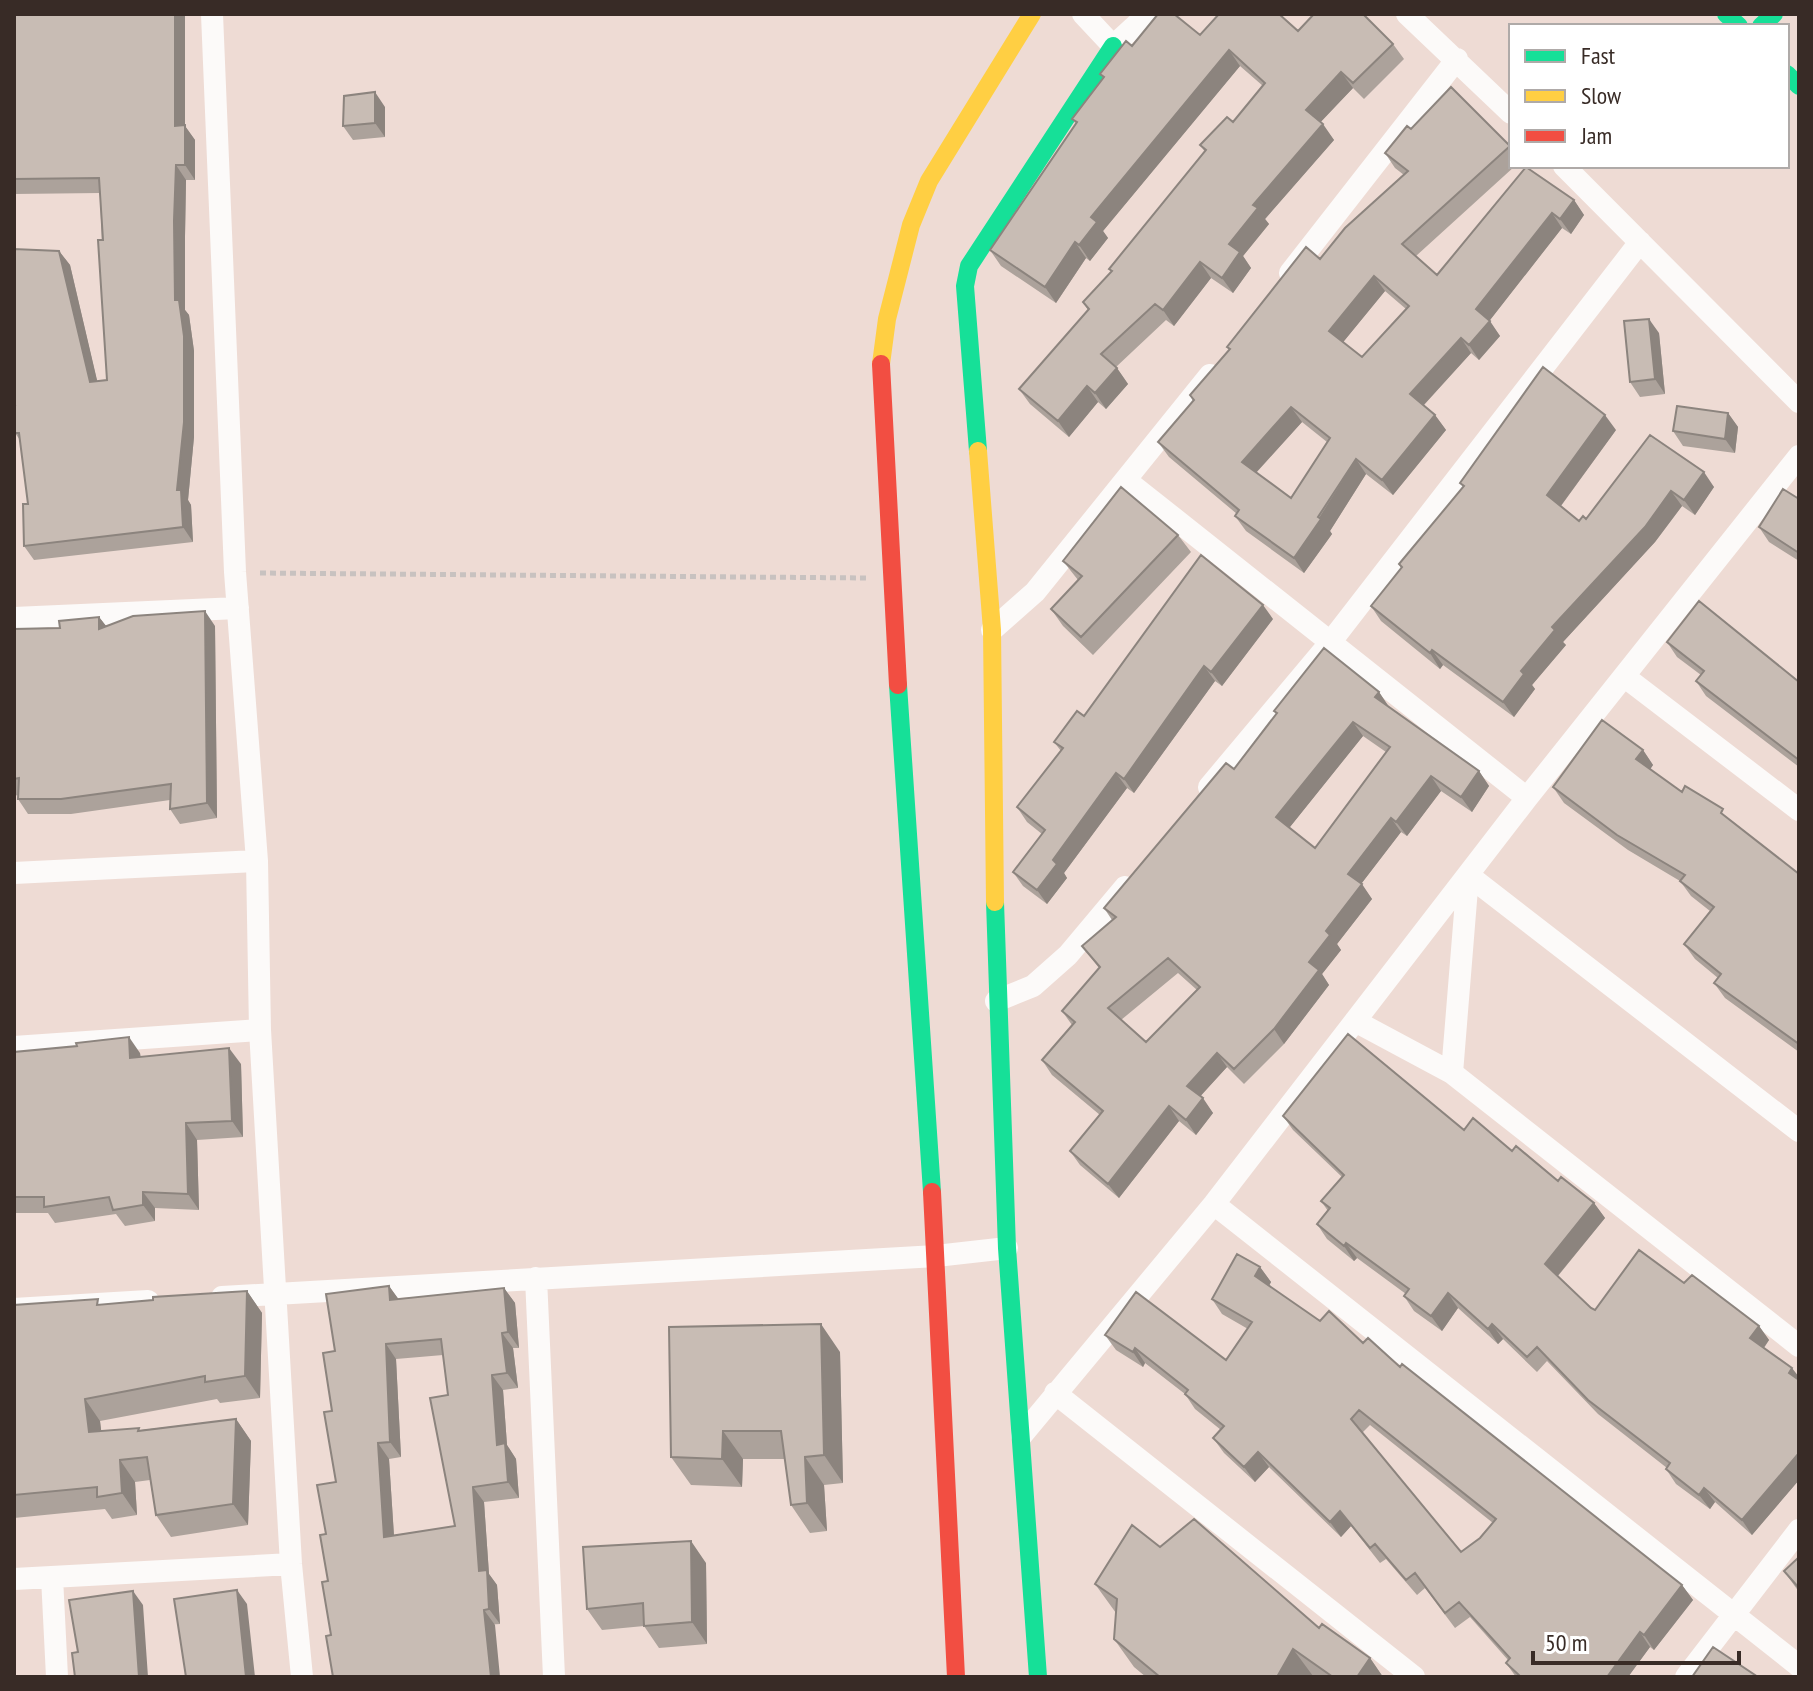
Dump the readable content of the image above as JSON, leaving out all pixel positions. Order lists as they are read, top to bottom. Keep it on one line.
{"legend":["Fast","Slow","Jam"],"scale_bar":"50 m"}
